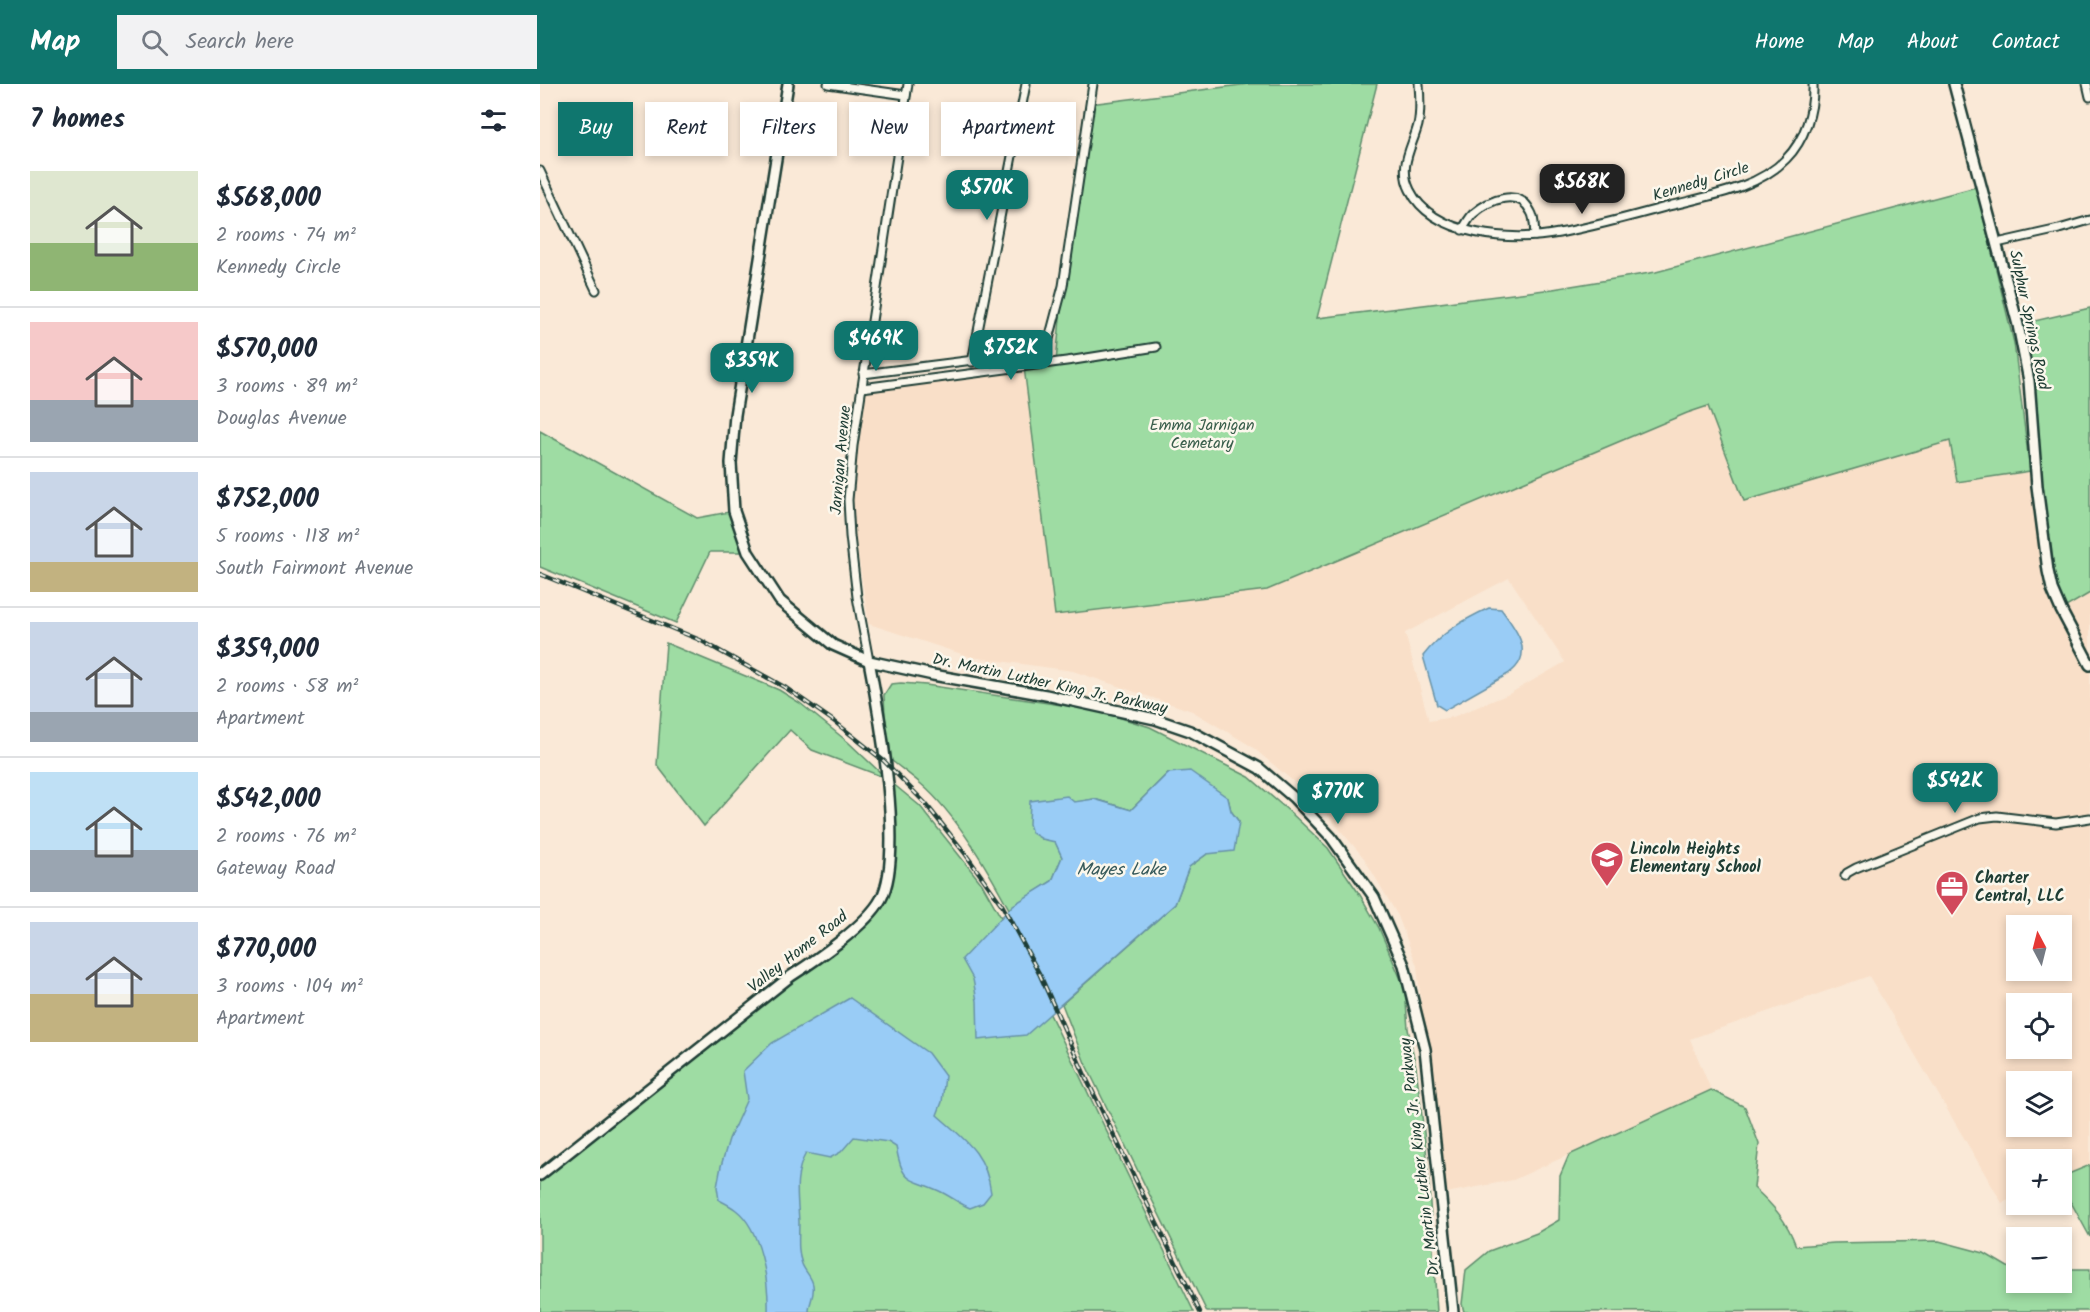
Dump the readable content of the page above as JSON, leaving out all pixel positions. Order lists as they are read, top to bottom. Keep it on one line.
{"streets":{"main road":["Sulphur Springs Road","Dr. Martin Luther King Jr. Parkway","Valley Home Road"],"street":["Kennedy Circle","Jarnigan Avenue"]},"crossings":[["Jarnigan Avenue","Dr. Martin Luther King Jr. Parkway"],["Jarnigan Avenue","Valley Home Road"],["Dr. Martin Luther King Jr. Parkway","Valley Home Road"]],"water":["Mayes Lake"],"parks":["Emma Jarnigan Cemetary"],"places":{"school or university":["Lincoln Heights Elementary School"],"office":["Charter Central, LLC"]},"north":"top","page":{"header":"Map","search":"Search here","nav":["Home","Map","About","Contact"],"heading":"7 homes","chip":["Buy","Rent","Filters","New","Apartment"],"list":[{"name":"$568,000","note":"2 rooms · 74 m² · Kennedy Circle"},{"name":"$570,000","note":"3 rooms · 89 m² · Douglas Avenue"},{"name":"$752,000","note":"5 rooms · 118 m² · South Fairmont Avenue"},{"name":"$359,000","note":"2 rooms · 58 m² · Apartment"},{"name":"$542,000","note":"2 rooms · 76 m² · Gateway Road"},{"name":"$770,000","note":"3 rooms · 104 m² · Apartment"}],"price":["$568K","$570K","$469K","$752K","$359K","$542K","$770K"],"map_buttons":["+","−"]}}
